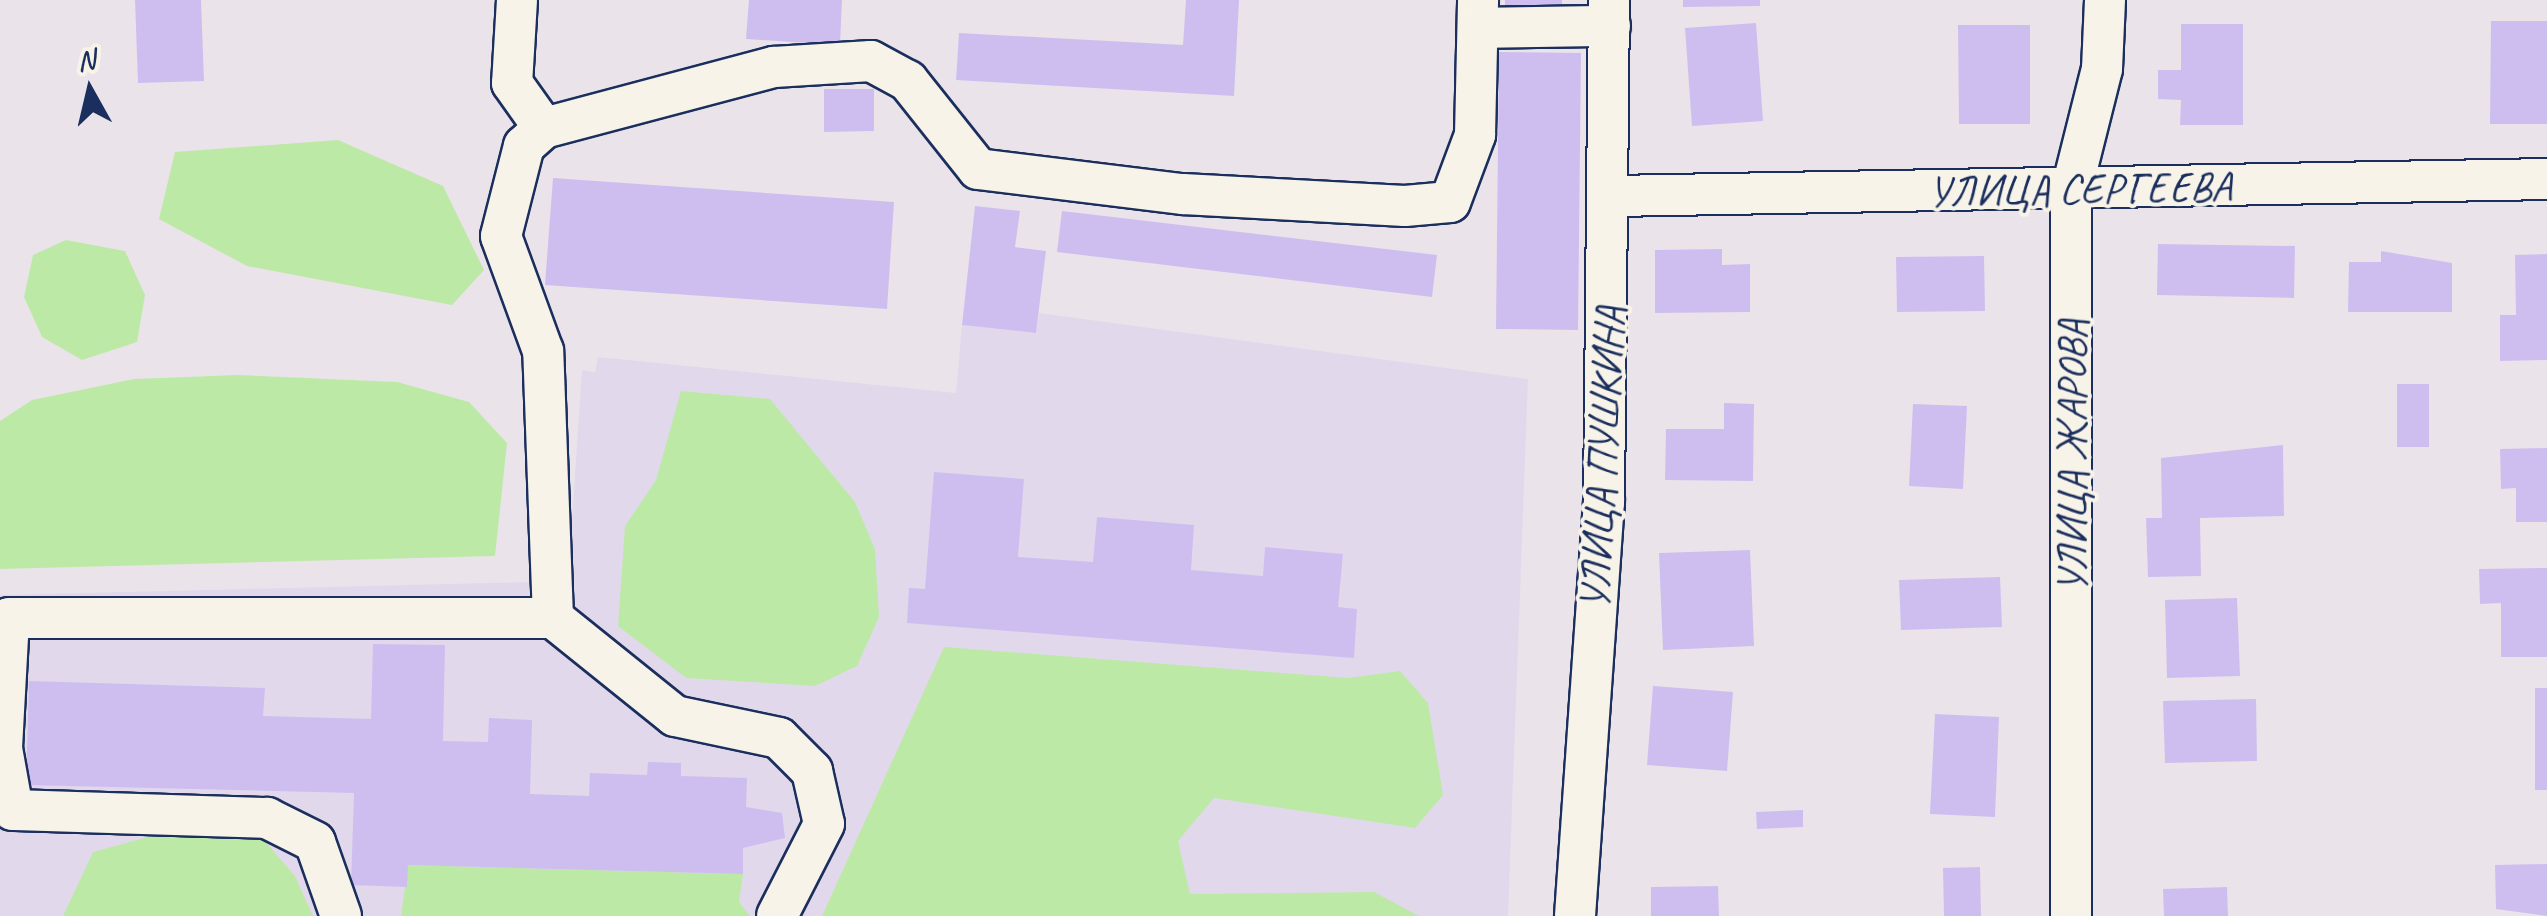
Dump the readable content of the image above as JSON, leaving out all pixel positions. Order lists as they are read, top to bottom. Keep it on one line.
{"streets":{"street":["УЛИЦА СЕРГЕЕВА","УЛИЦА ЖАРОВА","УЛИЦА ПУШКИНА"]},"crossings":[["УЛИЦА СЕРГЕЕВА","УЛИЦА ЖАРОВА"],["УЛИЦА СЕРГЕЕВА","УЛИЦА ПУШКИНА"]],"north":"top"}
